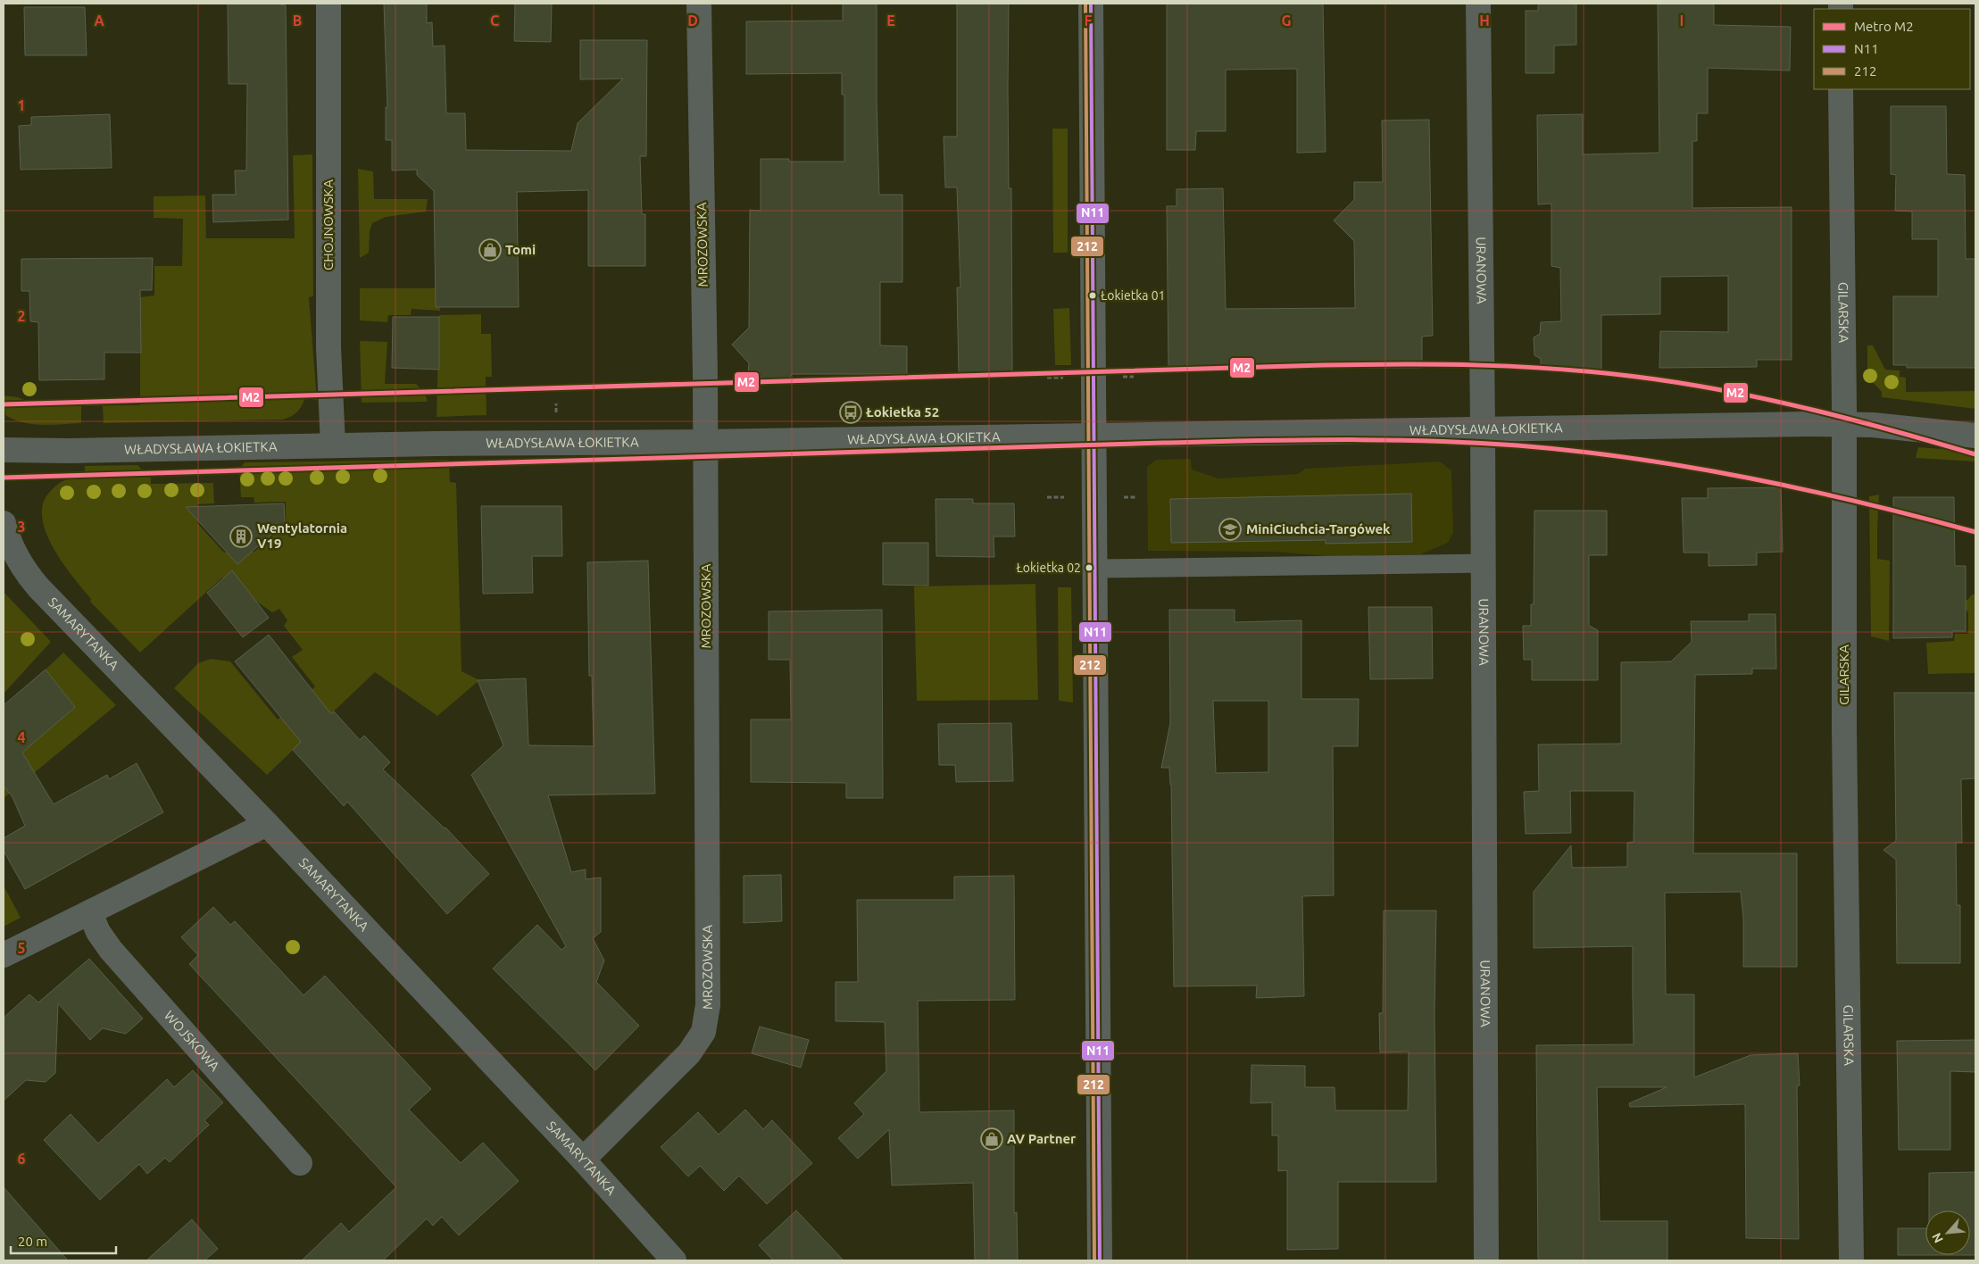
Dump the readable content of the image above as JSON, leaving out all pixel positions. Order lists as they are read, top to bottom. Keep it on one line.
{"streets":{"street":["CHOJNOWSKA","MROZOWSKA","URANOWA","GILARSKA","WŁADYSŁAWA ŁOKIETKA","SAMARYTANKA","WOJSKOWA"]},"crossings":[["CHOJNOWSKA","WŁADYSŁAWA ŁOKIETKA"],["MROZOWSKA","WŁADYSŁAWA ŁOKIETKA"],["MROZOWSKA","SAMARYTANKA"],["URANOWA","WŁADYSŁAWA ŁOKIETKA"],["GILARSKA","WŁADYSŁAWA ŁOKIETKA"]],"places":{"shop":["Tomi","AV Partner"],"other":["Łokietka 01","Łokietka 02"],"bus stop":["Łokietka 52"],"school or university":["MiniCiuchcia-Targówek"],"building":["Wentylatornia V19"]},"lines":["transit line N11","transit line 212","metro line M2"],"legend":["Metro M2","N11","212"],"scale_bar":"20 m","north":"bottom left","grid":{"columns":["A","B","C","D","E","F","G","H","I"],"rows":["1","2","3","4","5","6"]}}
